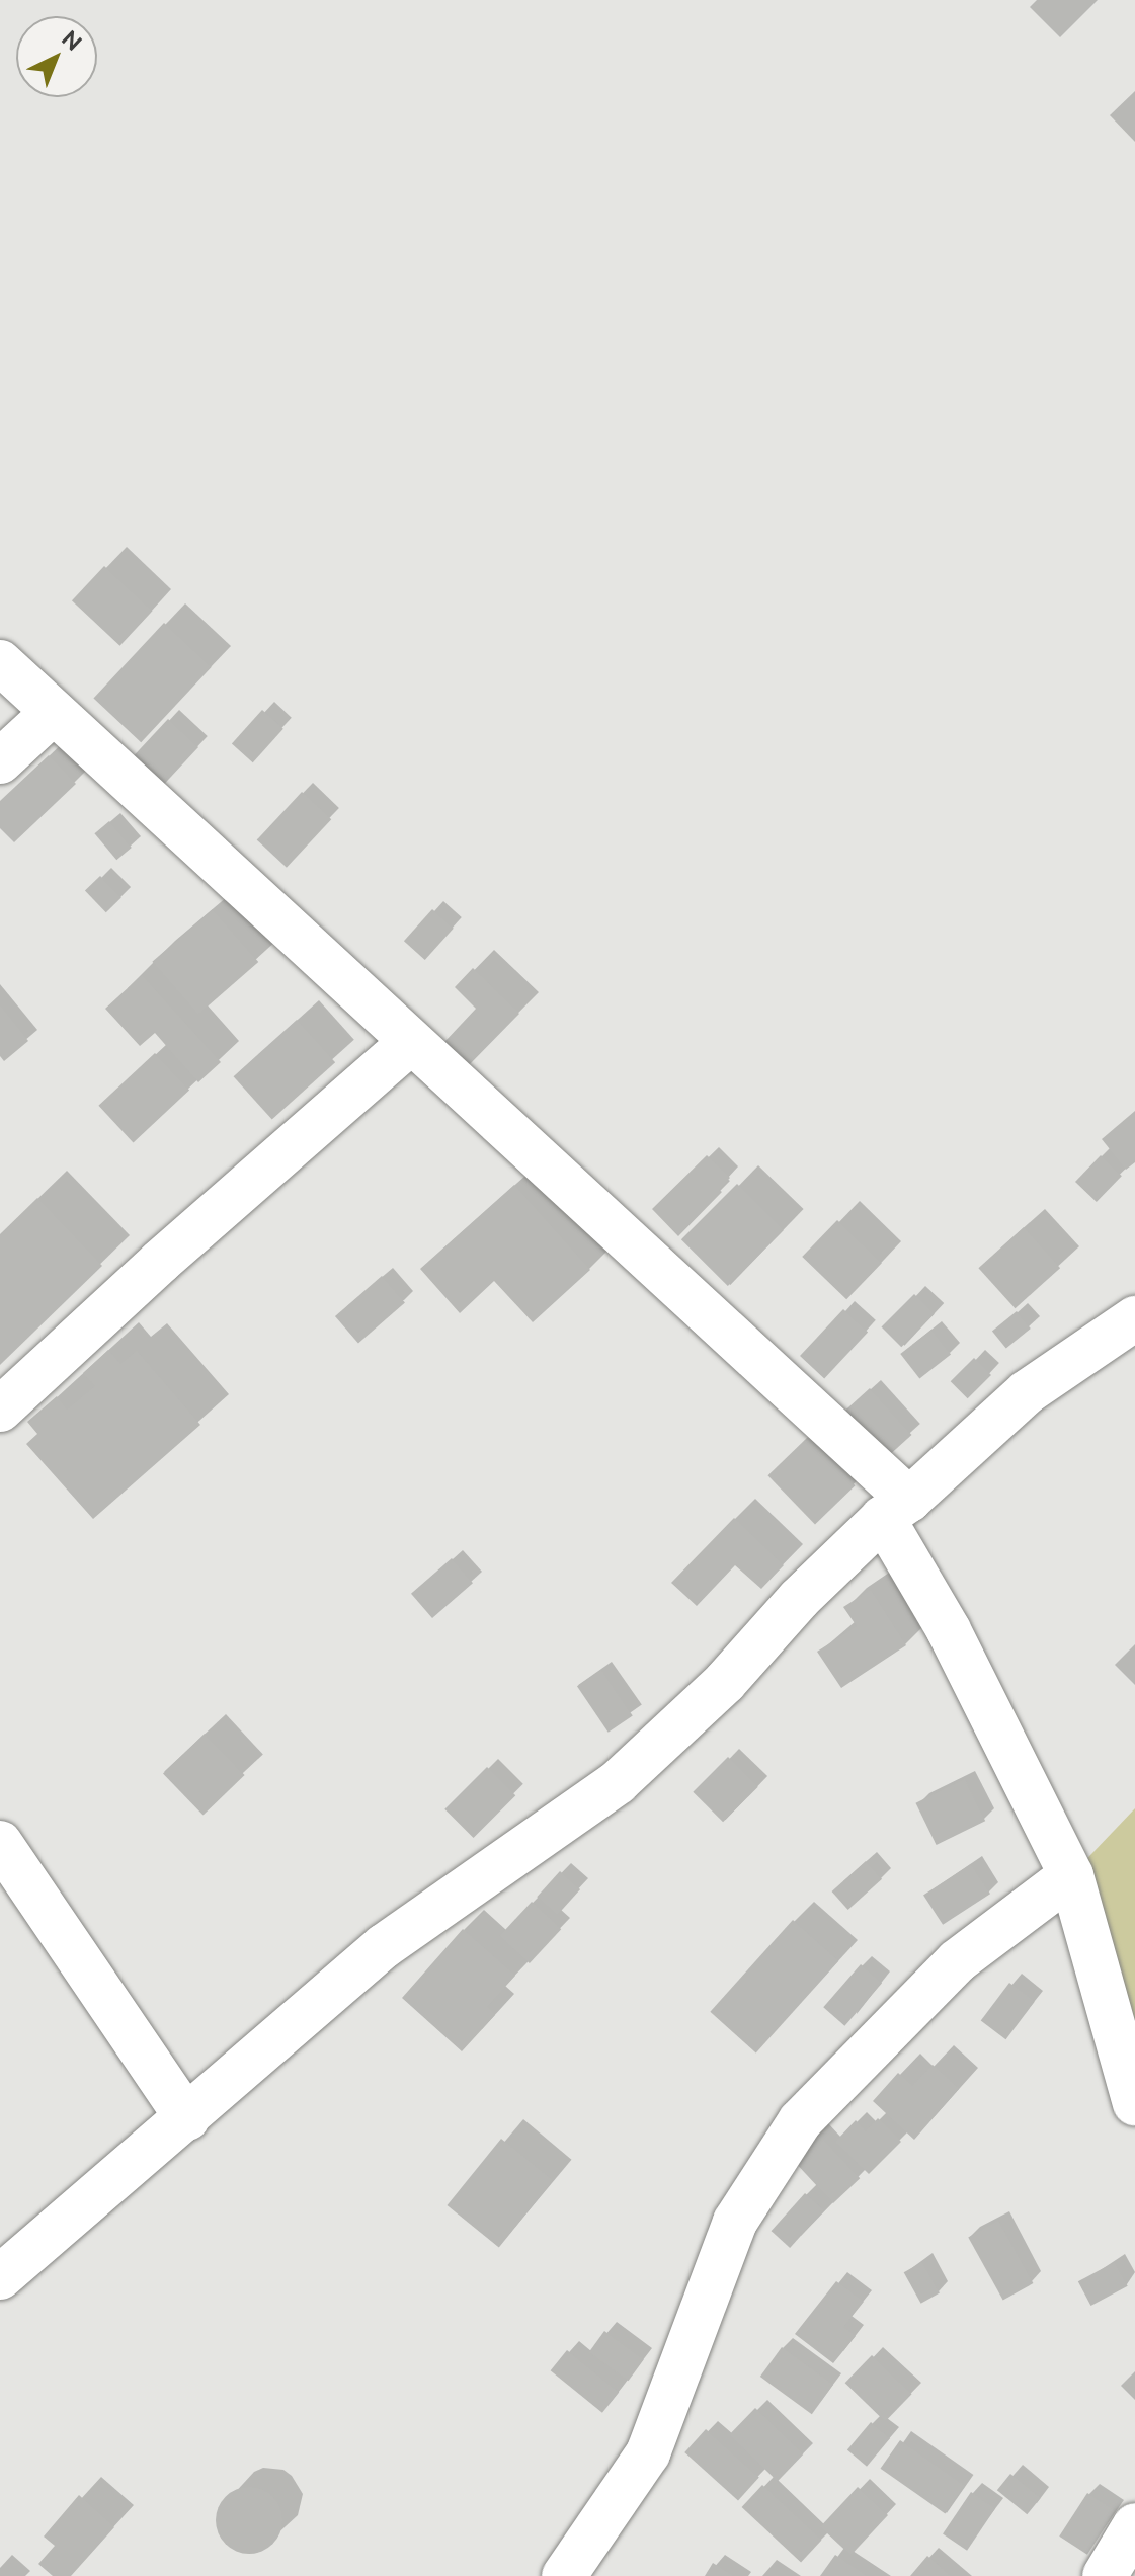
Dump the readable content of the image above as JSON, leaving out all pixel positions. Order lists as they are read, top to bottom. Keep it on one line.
{"north":"top right"}
